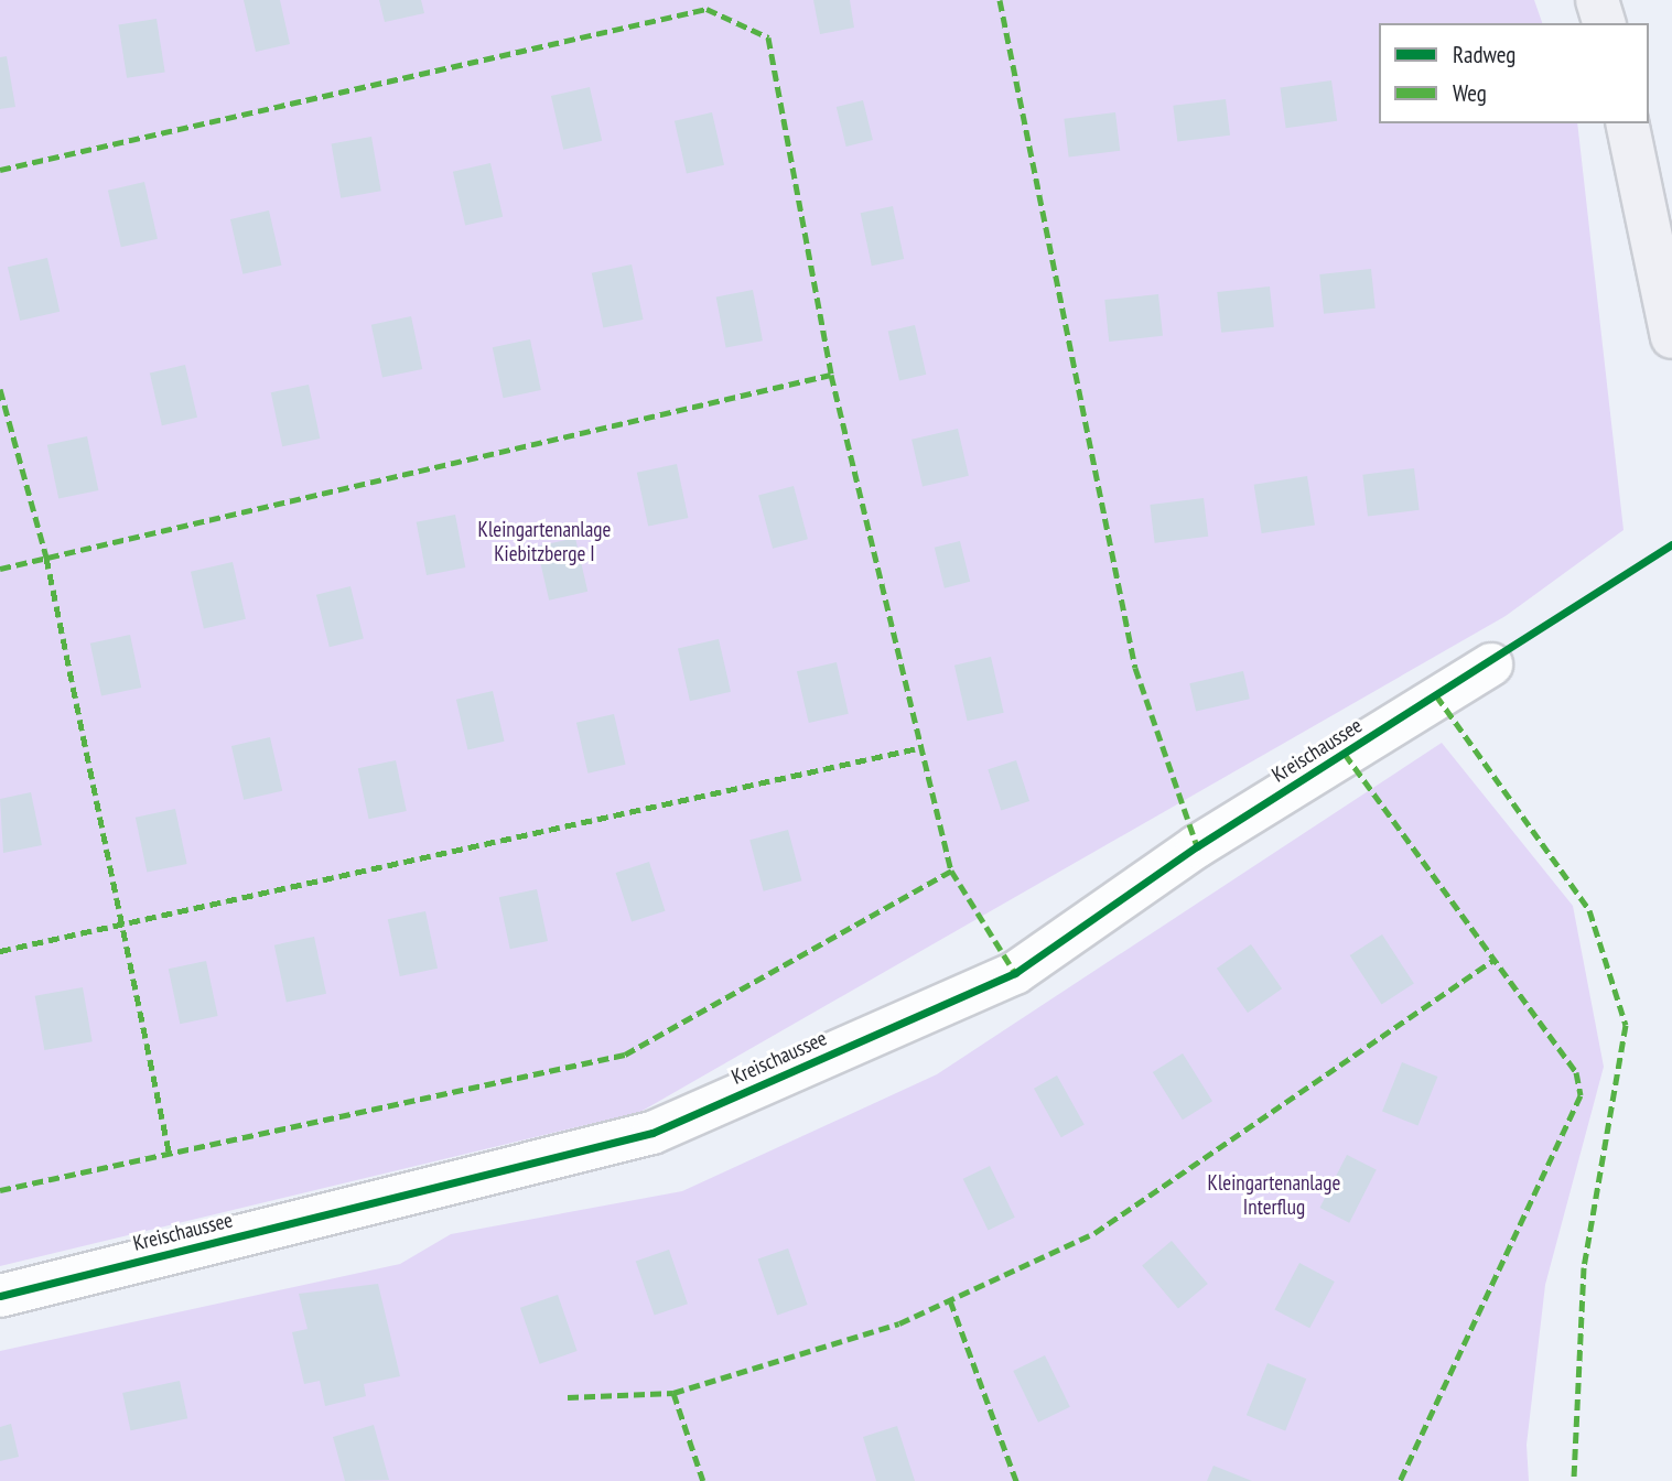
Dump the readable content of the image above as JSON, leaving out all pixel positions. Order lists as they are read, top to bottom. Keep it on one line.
{"streets":{"street":["Kreischaussee"]},"parks":["Kleingartenanlage Kiebitzberge I","Kleingartenanlage Interflug"],"legend":["Radweg","Weg"]}
